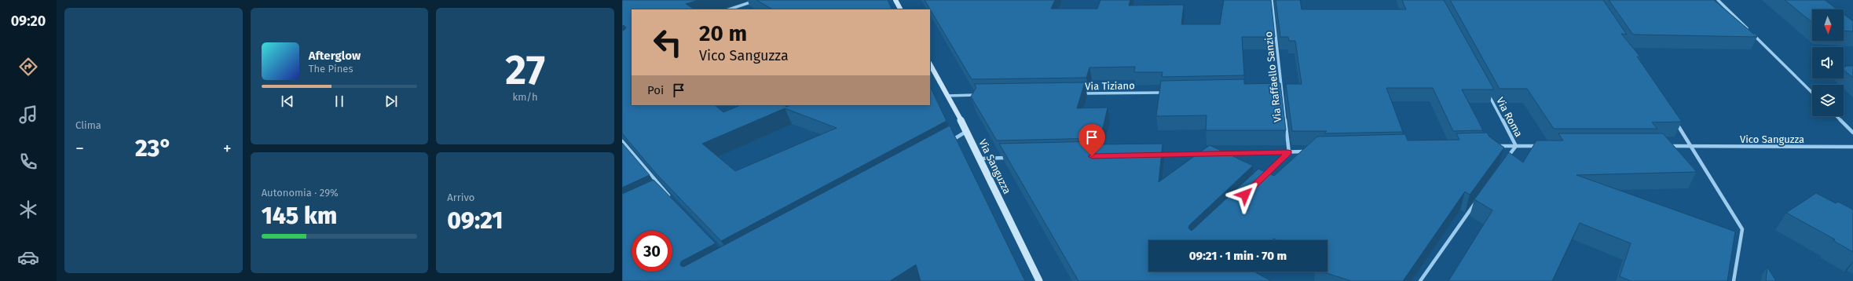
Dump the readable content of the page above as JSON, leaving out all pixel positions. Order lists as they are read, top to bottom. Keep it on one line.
{"streets":{"street":["Via Raffaello Sanzio","Via Tiziano","Via Roma","Vico Sanguzza","Via Sanguzza"]},"north":"bottom","page":{"tabs":"09:20","tile":["Clima",["27","km/h"],["Autonomia · 29%","145 km"],["Arrivo","09:21"]],"turn":["20 m","Vico Sanguzza"],"song":["Afterglow","The Pines"],"then":"Poi","heat":["−","23°","+"],"limit":"30","trip":"09:21 · 1 min · 70 m"}}
